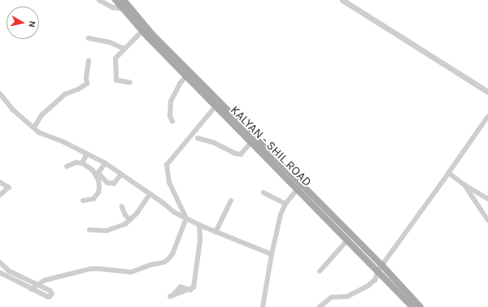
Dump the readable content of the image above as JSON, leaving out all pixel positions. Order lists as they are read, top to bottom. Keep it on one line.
{"streets":{"main road":["KALYAN - SHIL ROAD"]},"north":"right"}
